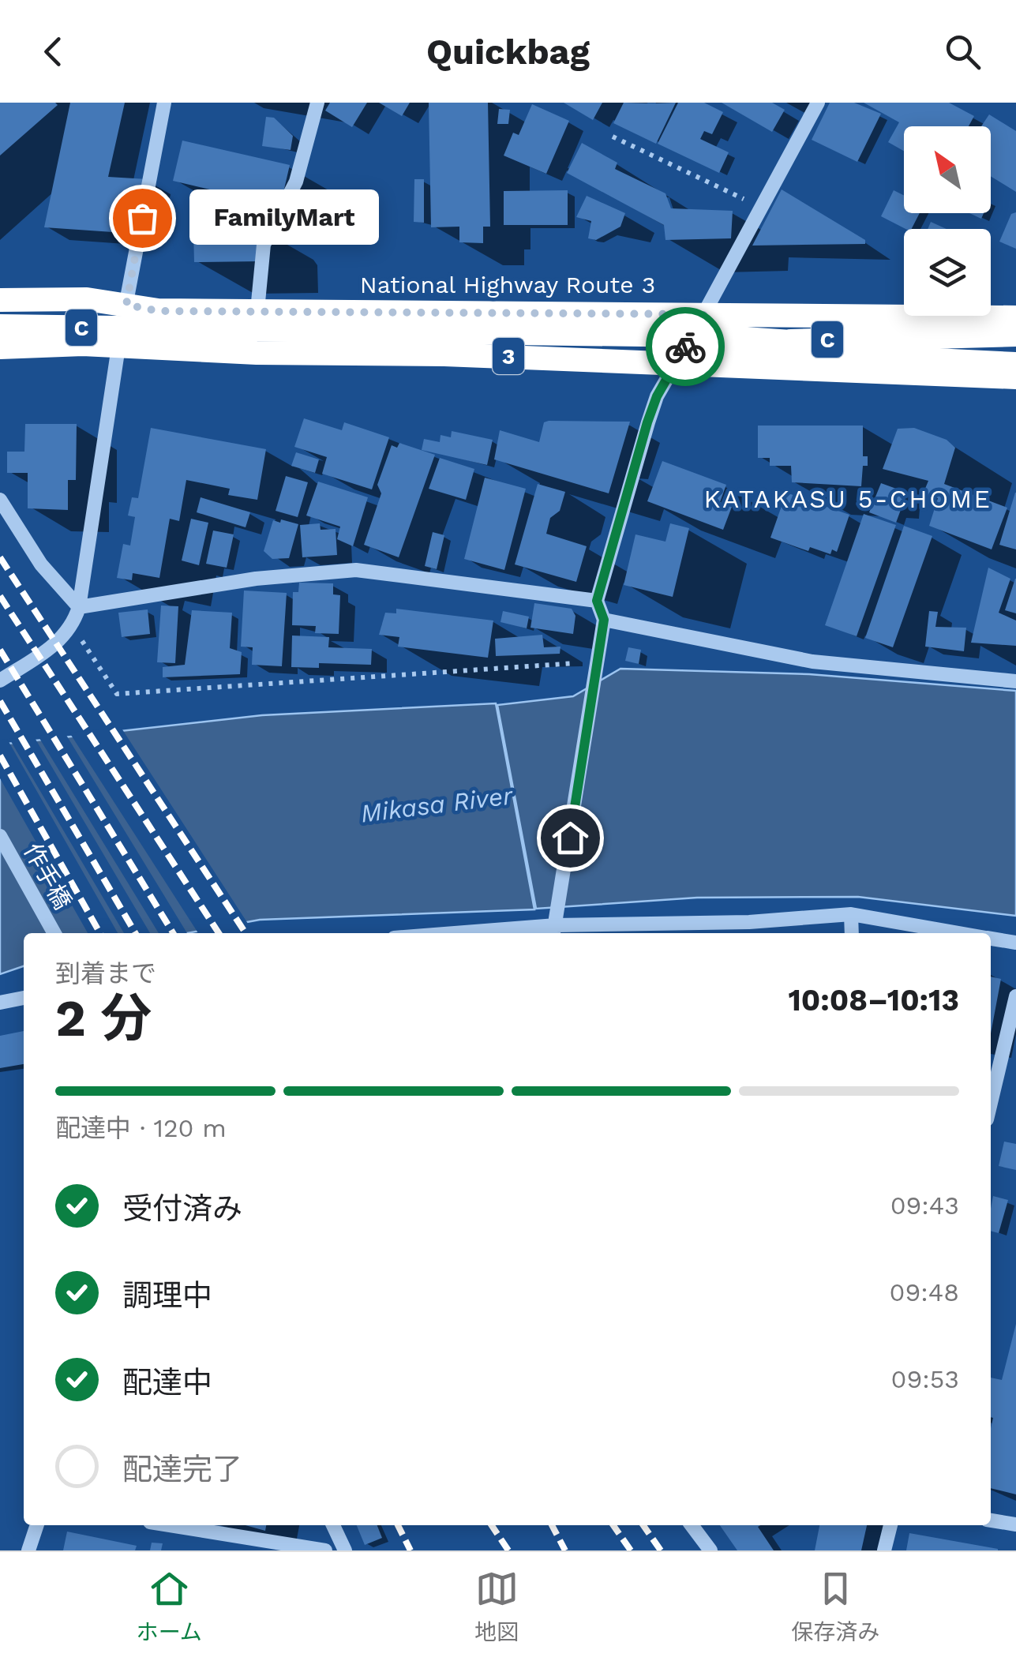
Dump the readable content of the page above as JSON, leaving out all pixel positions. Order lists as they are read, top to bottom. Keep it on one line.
{"streets":{"highway":["National Highway Route 3","C","3"],"street":["作手橋"]},"crossings":[["National Highway Route 3","C"]],"districts":["KATAKASU 5-CHOME"],"water":["Mikasa River"],"places":["FamilyMart"],"north":"top left","page":{"header":"Quickbag","bubble":"FamilyMart","heading":["2 分","到着まで","10:08–10:13"],"bar":"配達中 · 120 m","list":[["受付済み","09:43"],["調理中","09:48"],["配達中","09:53"],"配達完了"],"tabs":["ホーム","地図","保存済み"]}}
